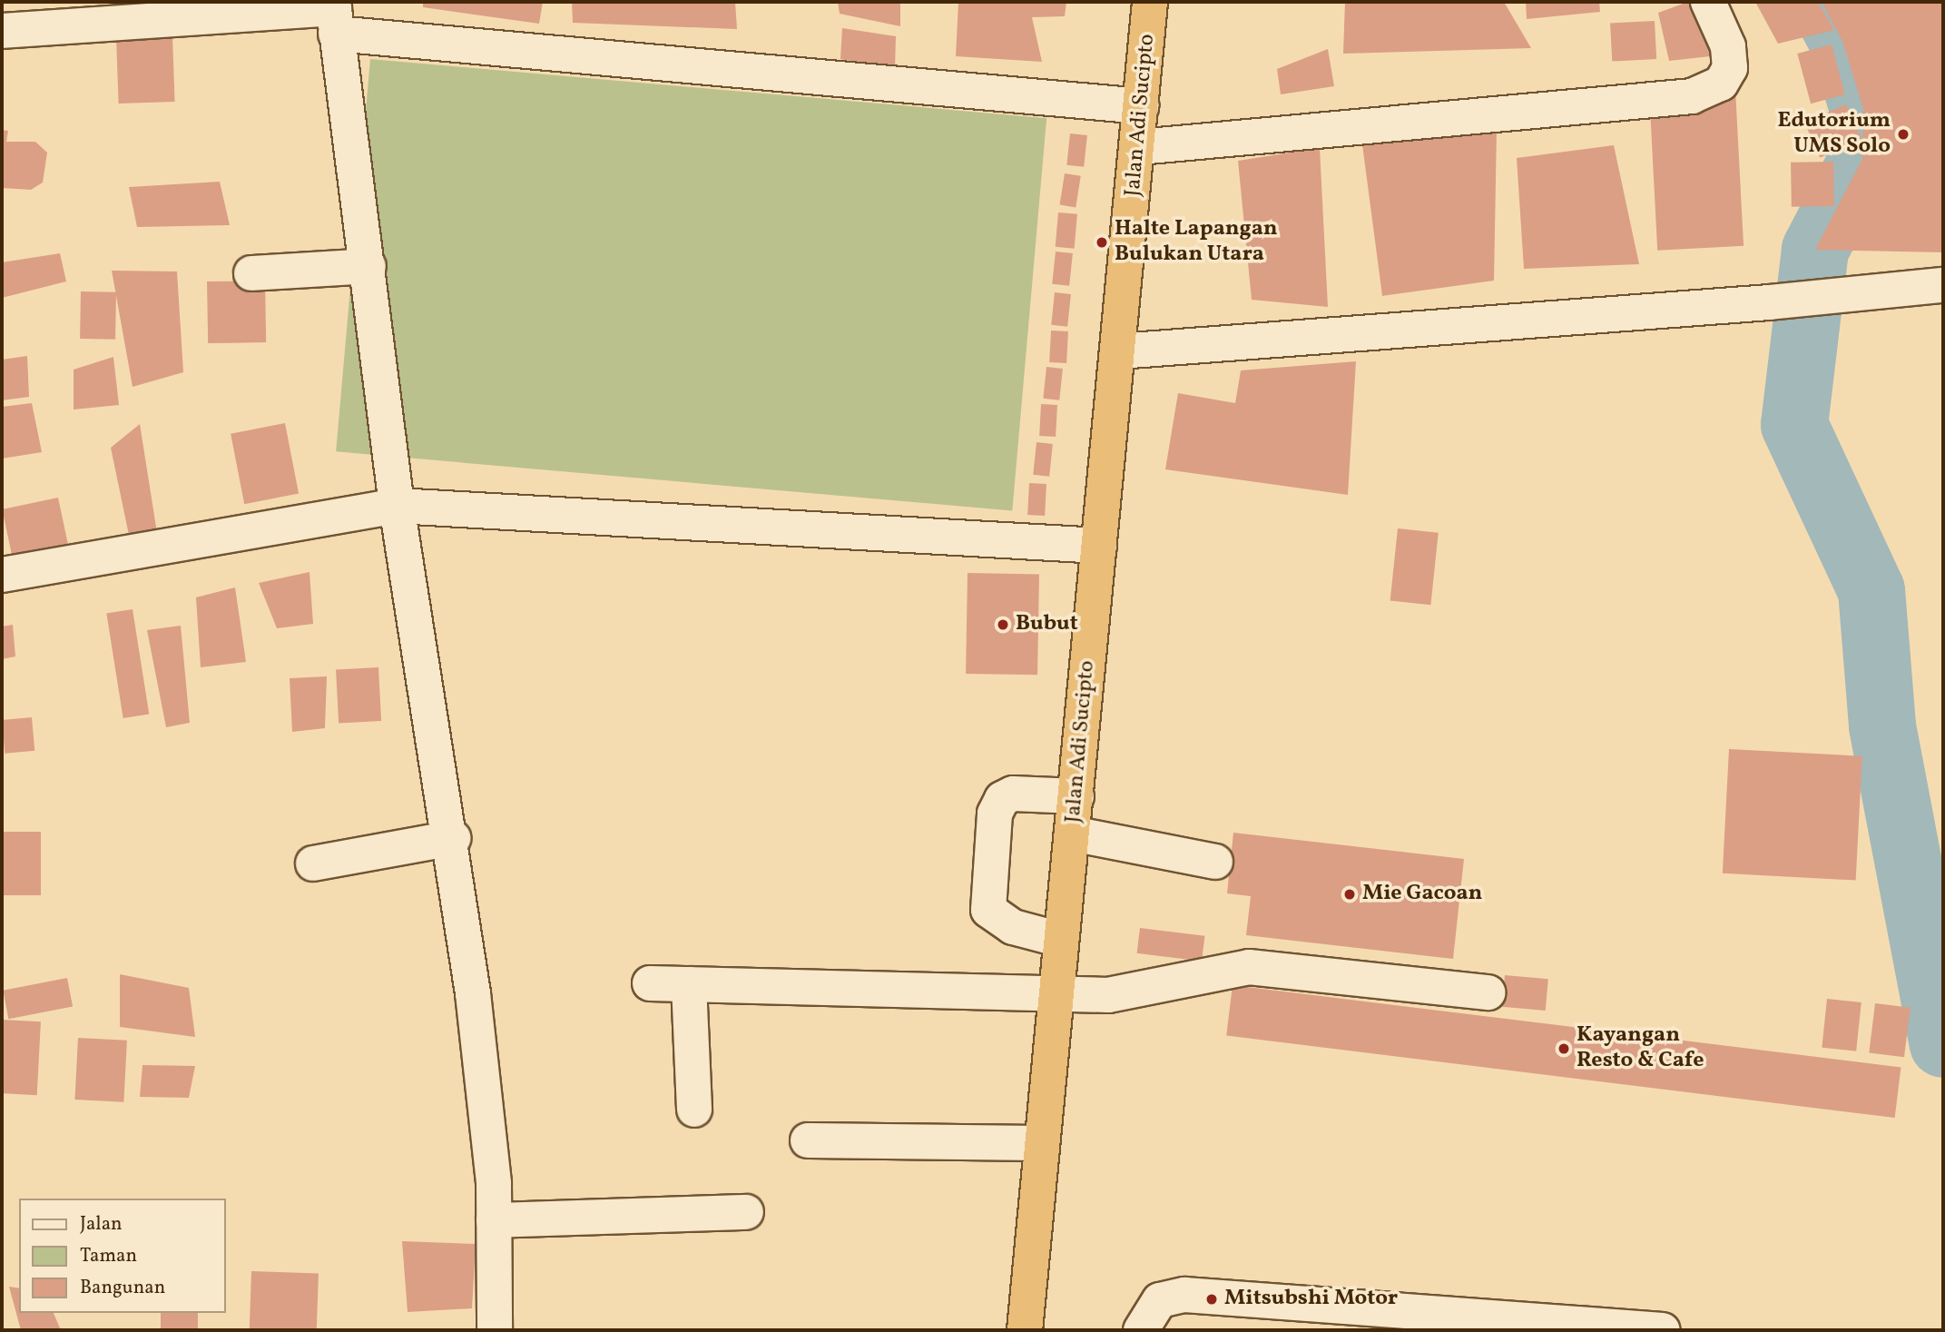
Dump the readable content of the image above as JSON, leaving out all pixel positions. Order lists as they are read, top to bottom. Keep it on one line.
{"streets":{"highway":["Jalan Adi Sucipto"]},"places":["Edutorium UMS Solo","Halte Lapangan Bulukan Utara","Bubut","Mie Gacoan","Kayangan Resto & Cafe","Mitsubshi Motor"],"legend":["Jalan","Taman","Bangunan"]}
